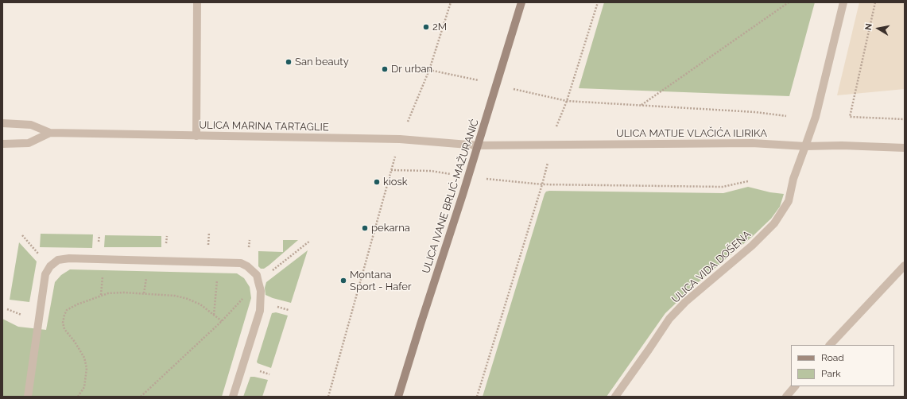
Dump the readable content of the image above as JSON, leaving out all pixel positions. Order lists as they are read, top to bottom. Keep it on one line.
{"streets":{"street":["ULICA MARINA TARTAGLIE","ULICA MATIJE VLAČIĆA ILIRIKA","ULICA IVANE BRLIĆ-MAŽURANIĆ","ULICA VIDA DOŠENA"]},"crossings":[["ULICA MARINA TARTAGLIE","ULICA MATIJE VLAČIĆA ILIRIKA"],["ULICA MARINA TARTAGLIE","ULICA IVANE BRLIĆ-MAŽURANIĆ"],["ULICA MATIJE VLAČIĆA ILIRIKA","ULICA IVANE BRLIĆ-MAŽURANIĆ"],["ULICA MATIJE VLAČIĆA ILIRIKA","ULICA VIDA DOŠENA"]],"places":["2M","San beauty","Dr urban","kiosk","pekarna","Montana Sport - Hafer"],"legend":["Road","Park"],"north":"left"}
